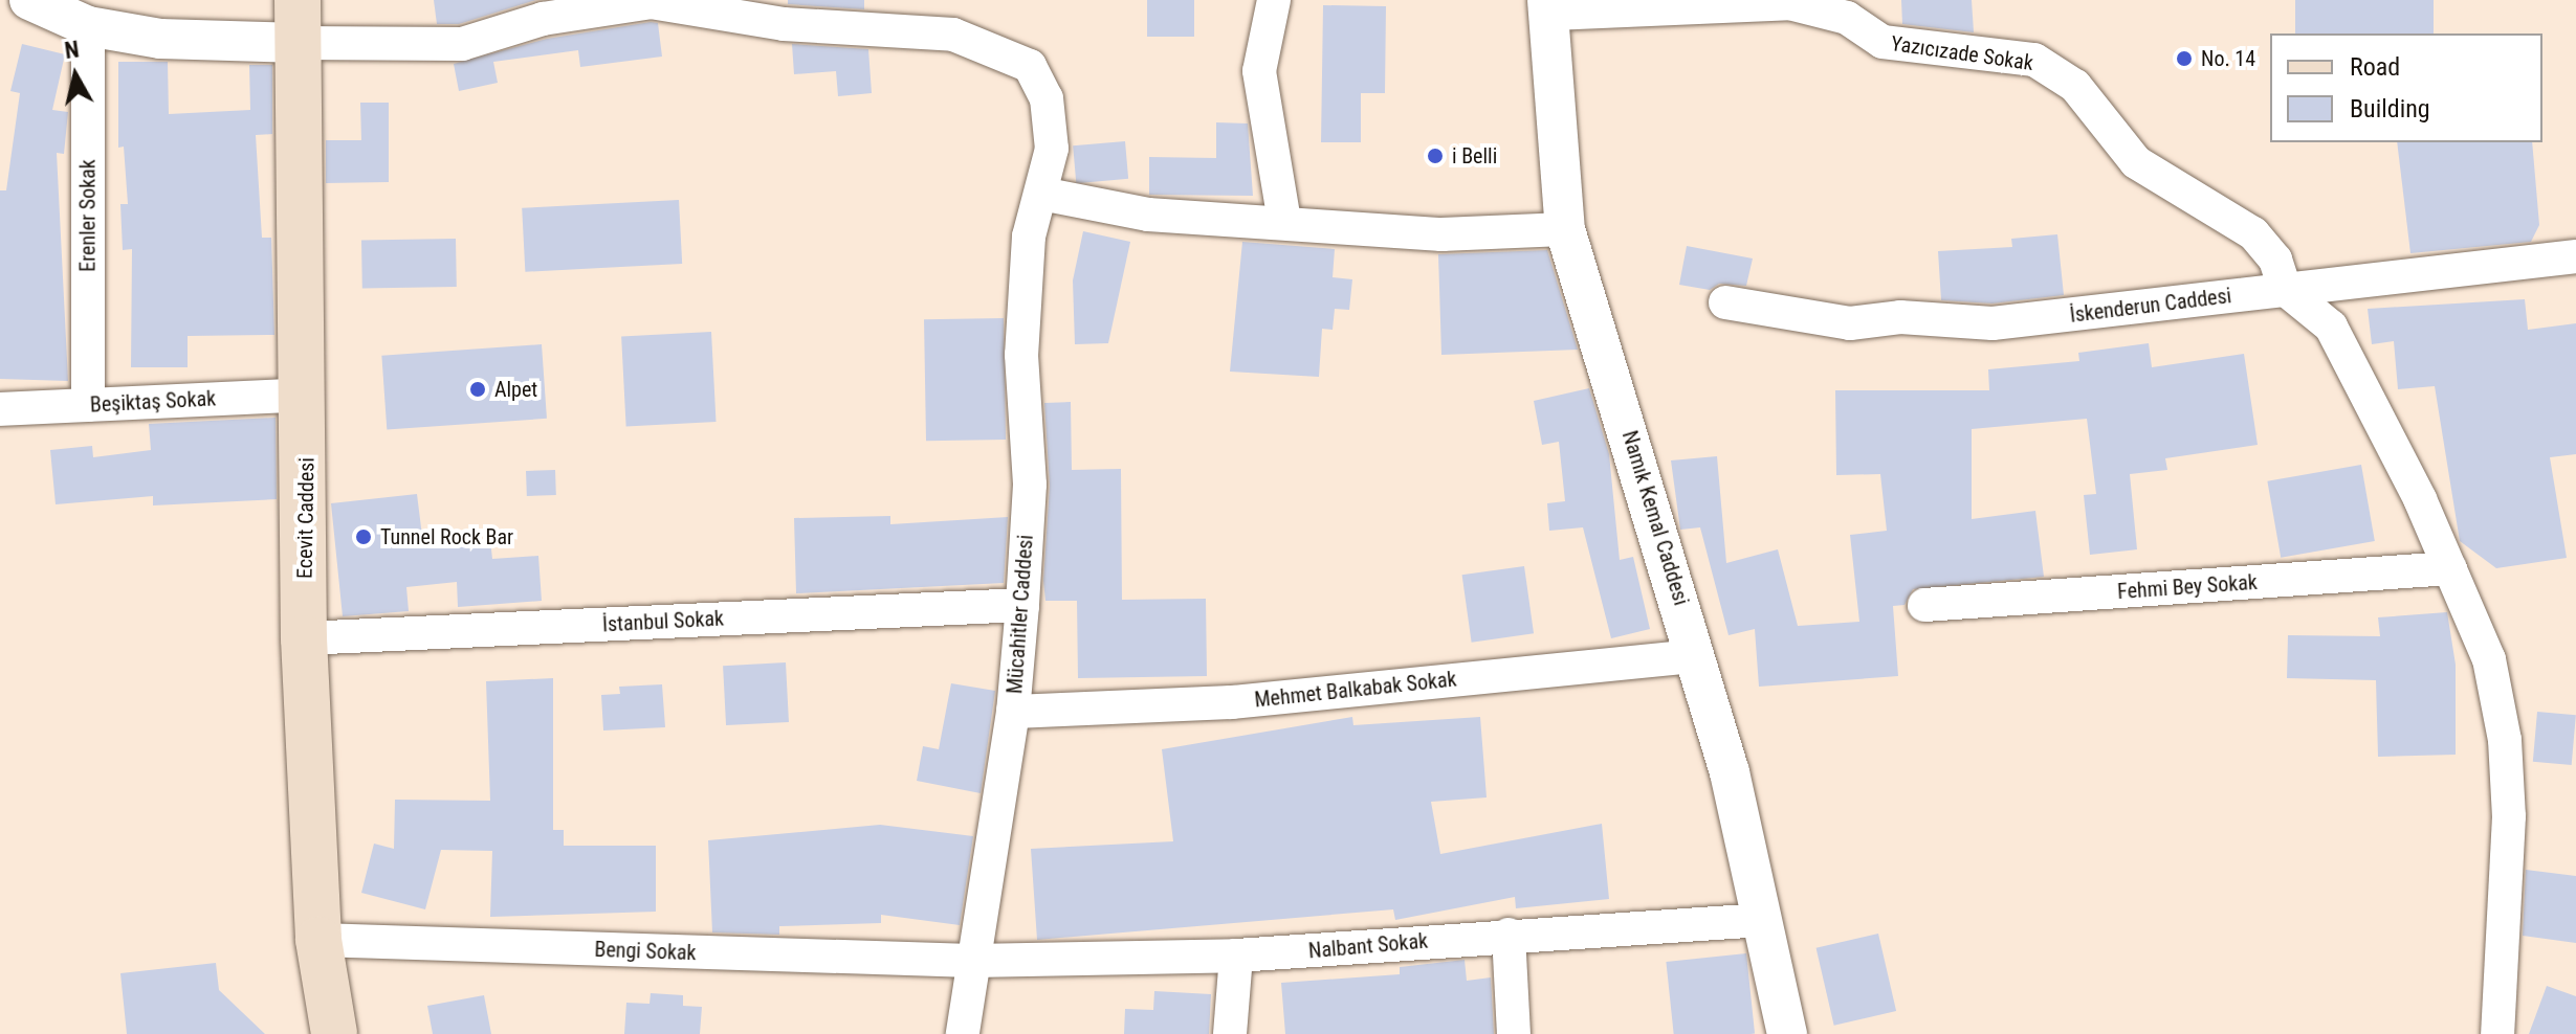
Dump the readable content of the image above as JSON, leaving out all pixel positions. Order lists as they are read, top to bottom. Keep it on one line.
{"streets":{"main road":["Ecevit Caddesi"],"street":["Yazıcızade Sokak","Erenler Sokak","İskenderun Caddesi","Beşiktaş Sokak","Namık Kemal Caddesi","Fehmi Bey Sokak","Mücahitler Caddesi","İstanbul Sokak","Mehmet Balkabak Sokak","Nalbant Sokak","Bengi Sokak"]},"crossings":[["Yazıcızade Sokak","İskenderun Caddesi"],["Yazıcızade Sokak","Namık Kemal Caddesi"],["Erenler Sokak","Beşiktaş Sokak"],["Beşiktaş Sokak","Ecevit Caddesi"],["Ecevit Caddesi","Mücahitler Caddesi"],["Ecevit Caddesi","İstanbul Sokak"],["Ecevit Caddesi","Bengi Sokak"],["Namık Kemal Caddesi","Mehmet Balkabak Sokak"],["Namık Kemal Caddesi","Nalbant Sokak"],["Mücahitler Caddesi","İstanbul Sokak"],["Mücahitler Caddesi","Mehmet Balkabak Sokak"],["Mücahitler Caddesi","Nalbant Sokak"],["Mücahitler Caddesi","Bengi Sokak"],["Nalbant Sokak","Bengi Sokak"]],"places":["No. 14","i Belli","Alpet","Tunnel Rock Bar"],"legend":["Road","Building"],"north":"top"}
